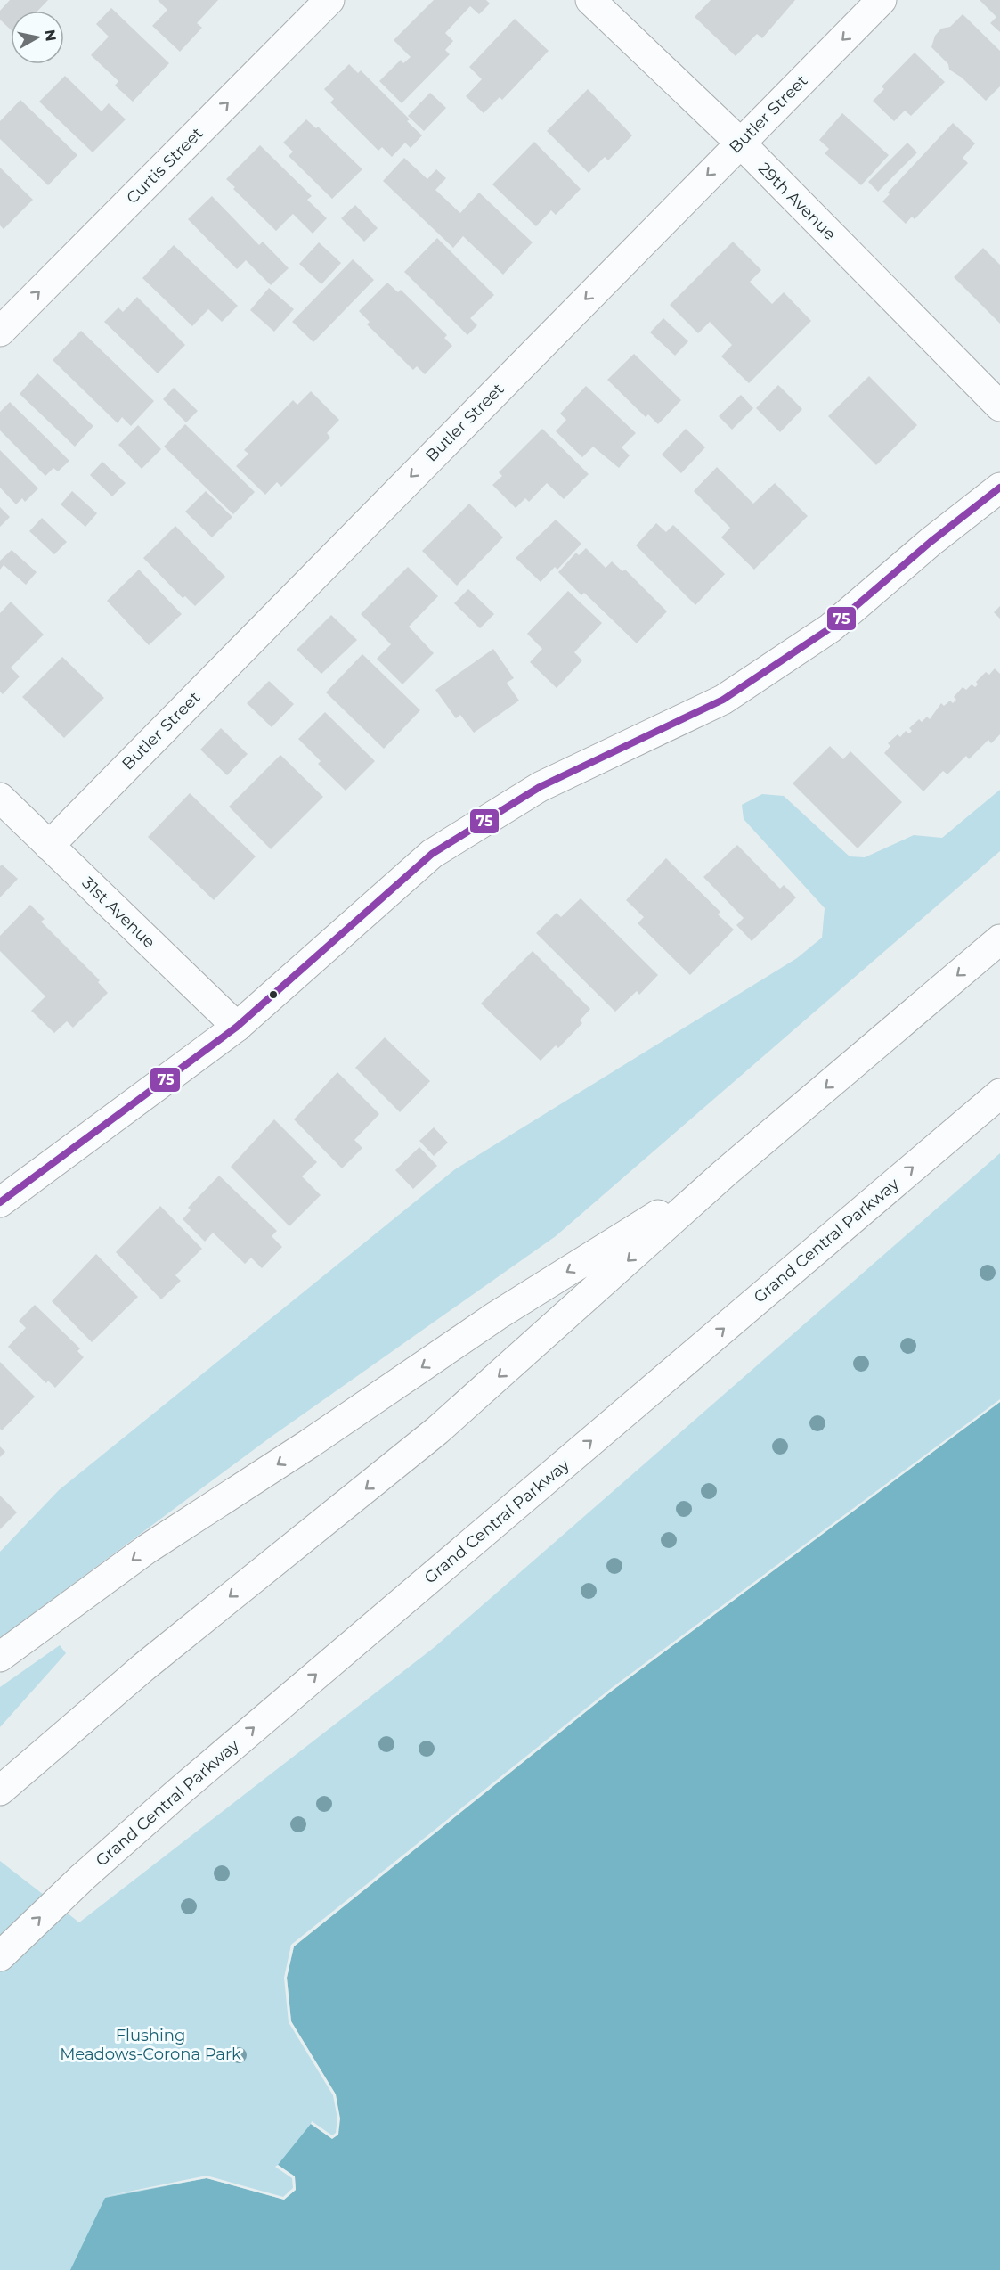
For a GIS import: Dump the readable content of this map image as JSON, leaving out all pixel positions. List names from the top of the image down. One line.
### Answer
{"streets":{"main road":["Butler Street","Curtis Street","29th Avenue","31st Avenue","Grand Central Parkway"]},"crossings":[["Butler Street","29th Avenue"],["Butler Street","31st Avenue"]],"one_way":["Butler Street","Curtis Street"],"parks":["Flushing Meadows-Corona Park"],"lines":["transit line 75"],"north":"right"}
